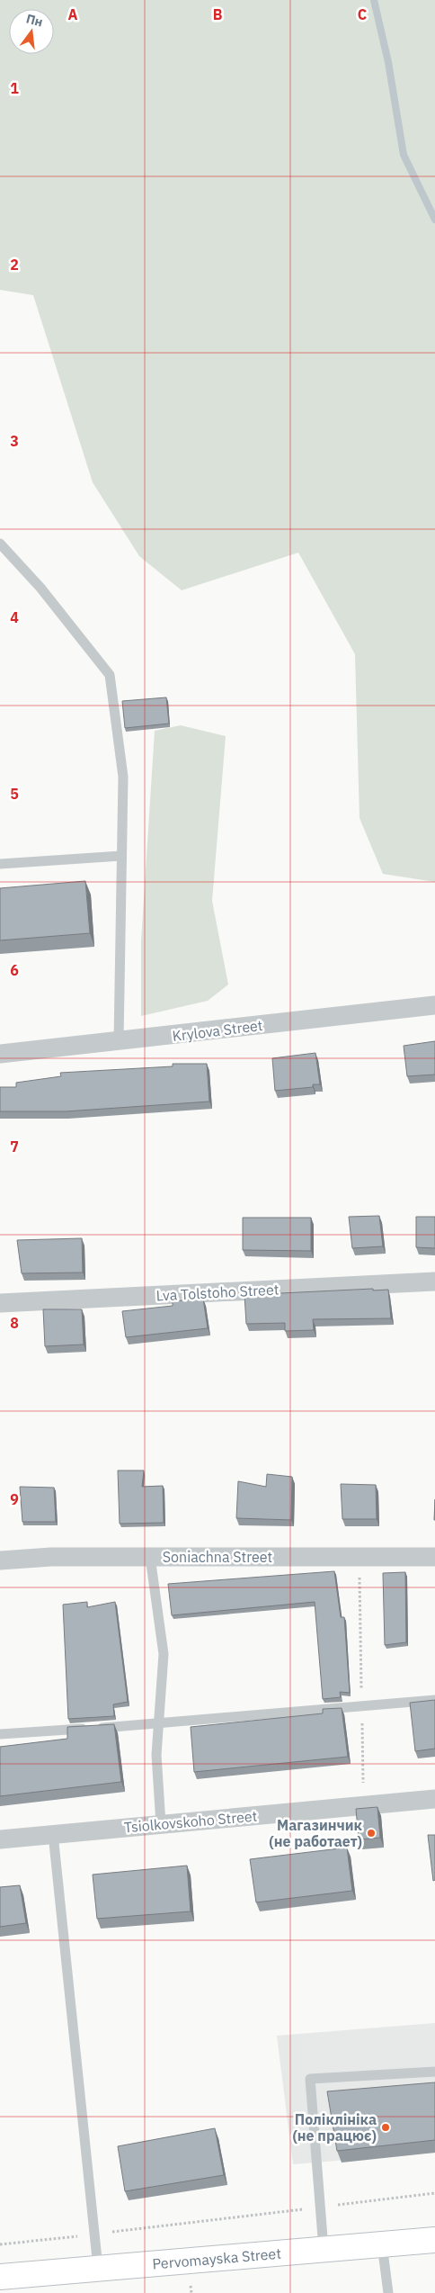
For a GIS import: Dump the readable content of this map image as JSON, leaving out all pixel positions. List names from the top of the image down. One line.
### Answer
{"streets":{"street":["Krylova Street","Lva Tolstoho Street","Soniachna Street","Tsiolkovskoho Street","Pervomayska Street"]},"places":["Магазинчик (не работает)","Поліклініка (не працює)"],"north":"top","grid":{"columns":["A","B","C"],"rows":["1","2","3","4","5","6","7","8","9"]}}
